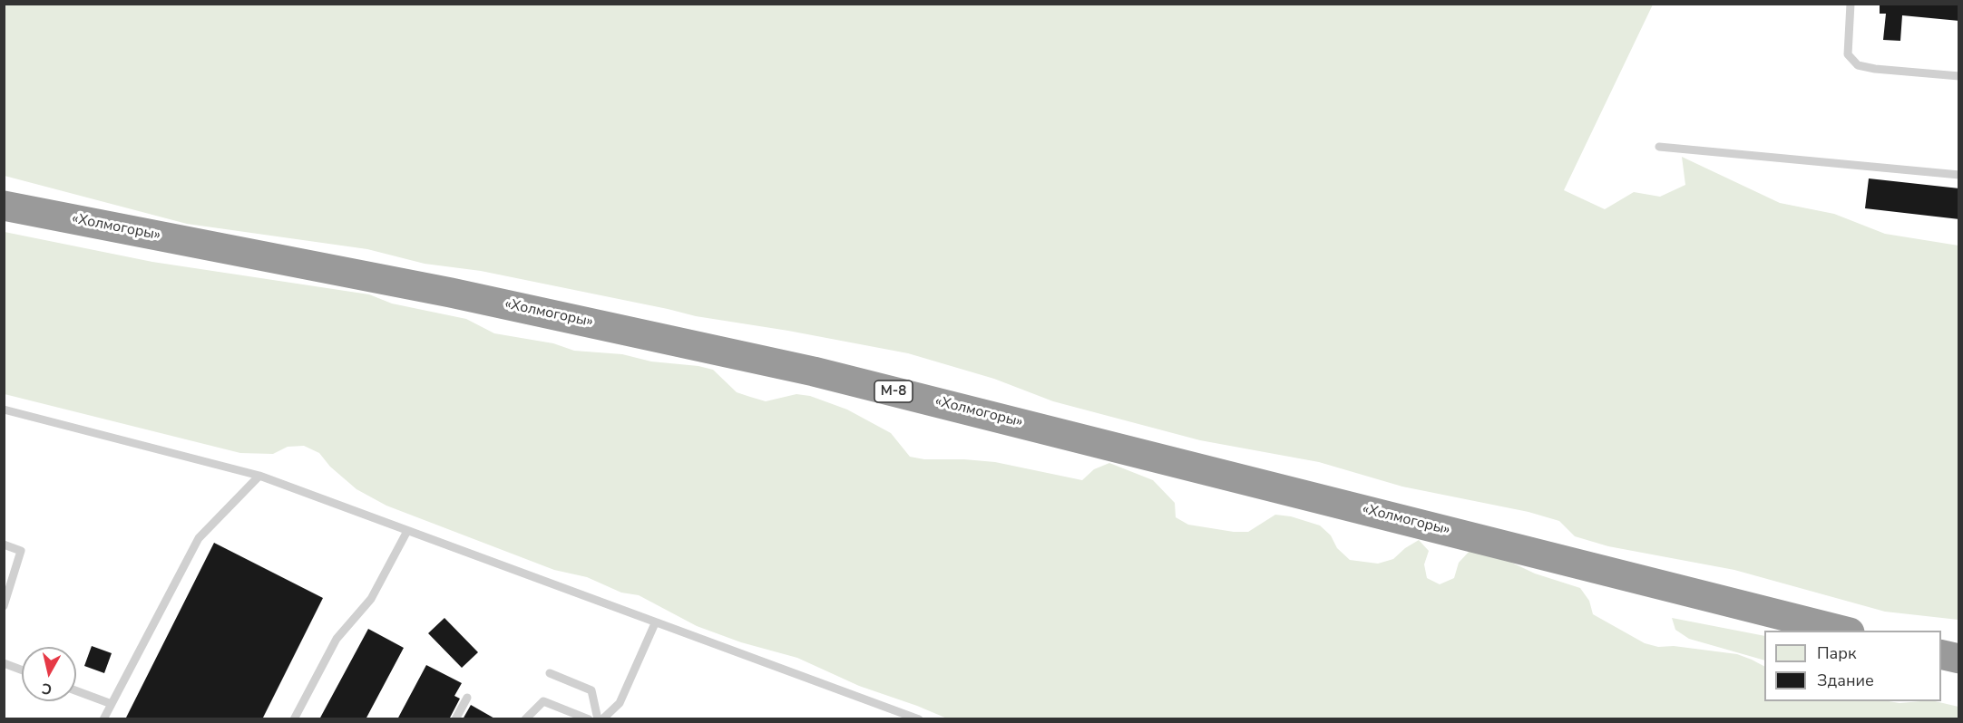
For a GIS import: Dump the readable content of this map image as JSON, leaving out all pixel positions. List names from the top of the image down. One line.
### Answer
{"streets":{"highway":["«Холмогоры»","М-8"]},"legend":["Парк","Здание"],"north":"bottom"}
